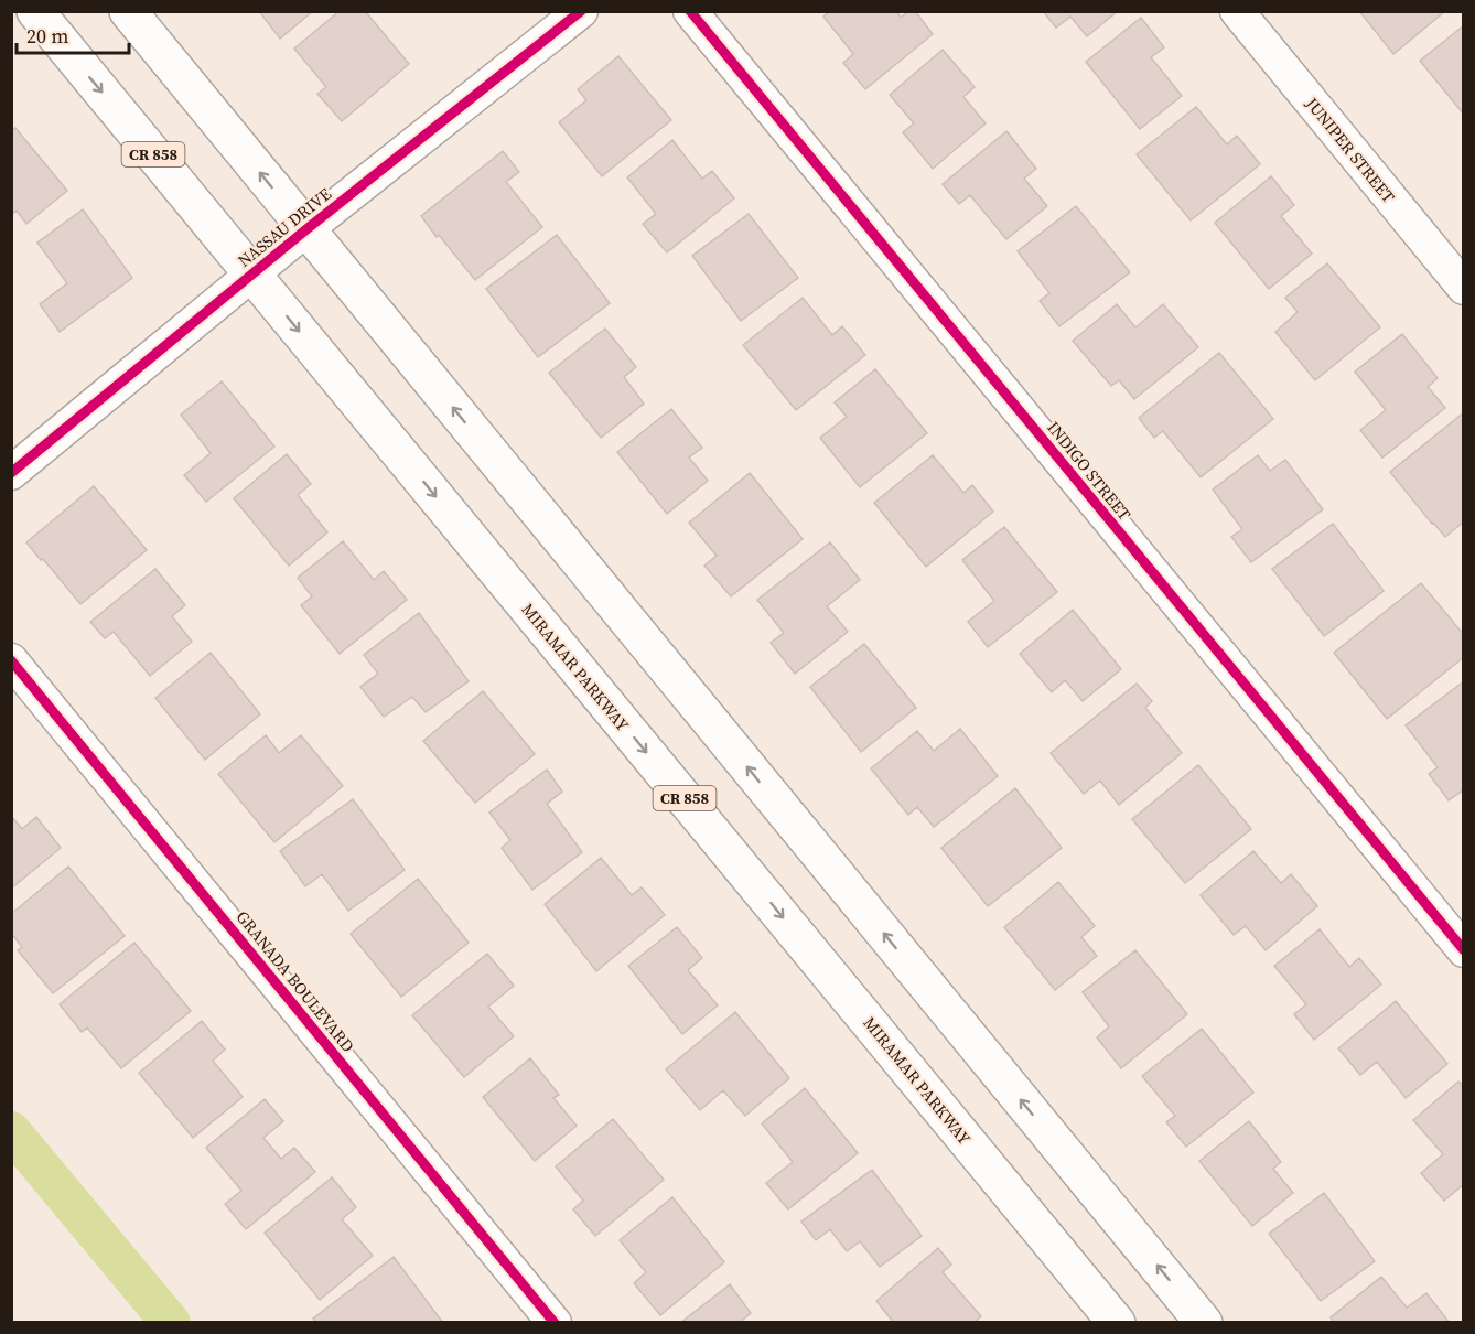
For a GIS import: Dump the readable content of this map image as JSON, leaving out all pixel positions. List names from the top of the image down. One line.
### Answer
{"streets":{"main road":["CR 858","MIRAMAR PARKWAY"],"street":["JUNIPER STREET","NASSAU DRIVE","INDIGO STREET","GRANADA BOULEVARD"]},"crossings":[["NASSAU DRIVE","MIRAMAR PARKWAY"]],"scale_bar":"20 m"}
